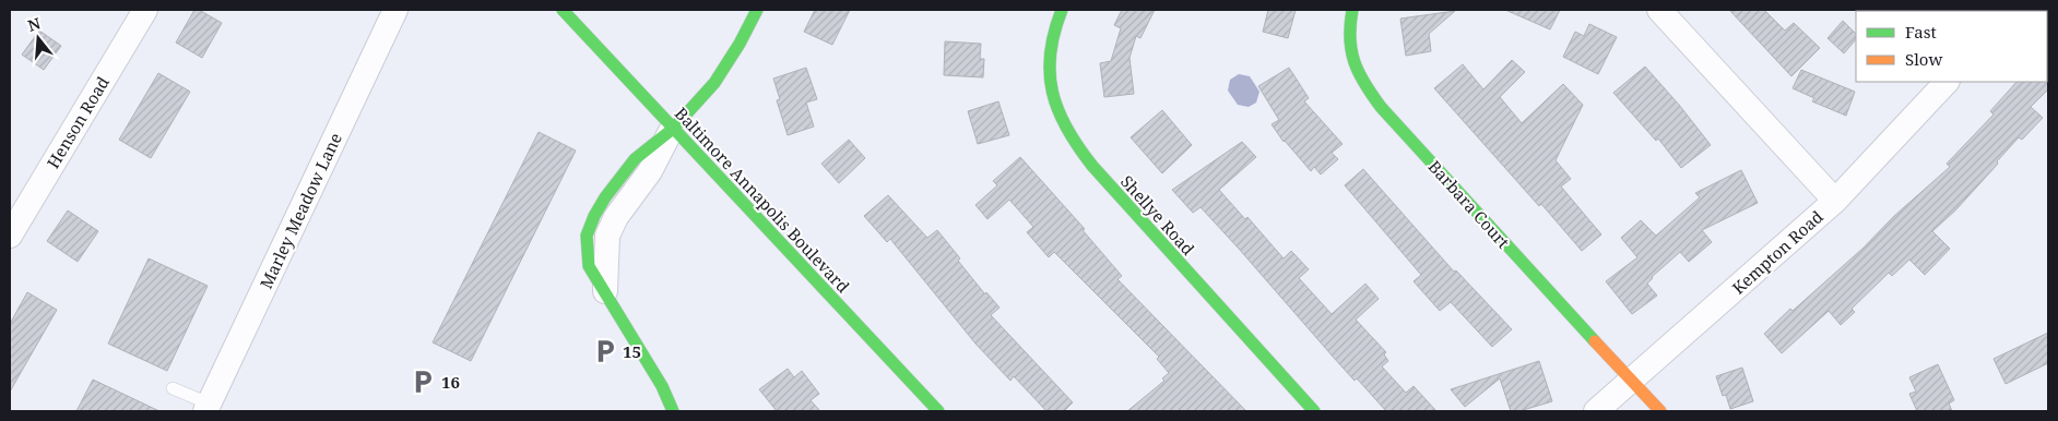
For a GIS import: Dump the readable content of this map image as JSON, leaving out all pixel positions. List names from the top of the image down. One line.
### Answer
{"streets":{"street":["Henson Road","Baltimore Annapolis Boulevard","Barbara Court","Marley Meadow Lane","Shellye Road","Kempton Road"]},"crossings":[["Barbara Court","Kempton Road"]],"places":{"parking":["15","16"]},"legend":["Fast","Slow"],"north":"top"}
